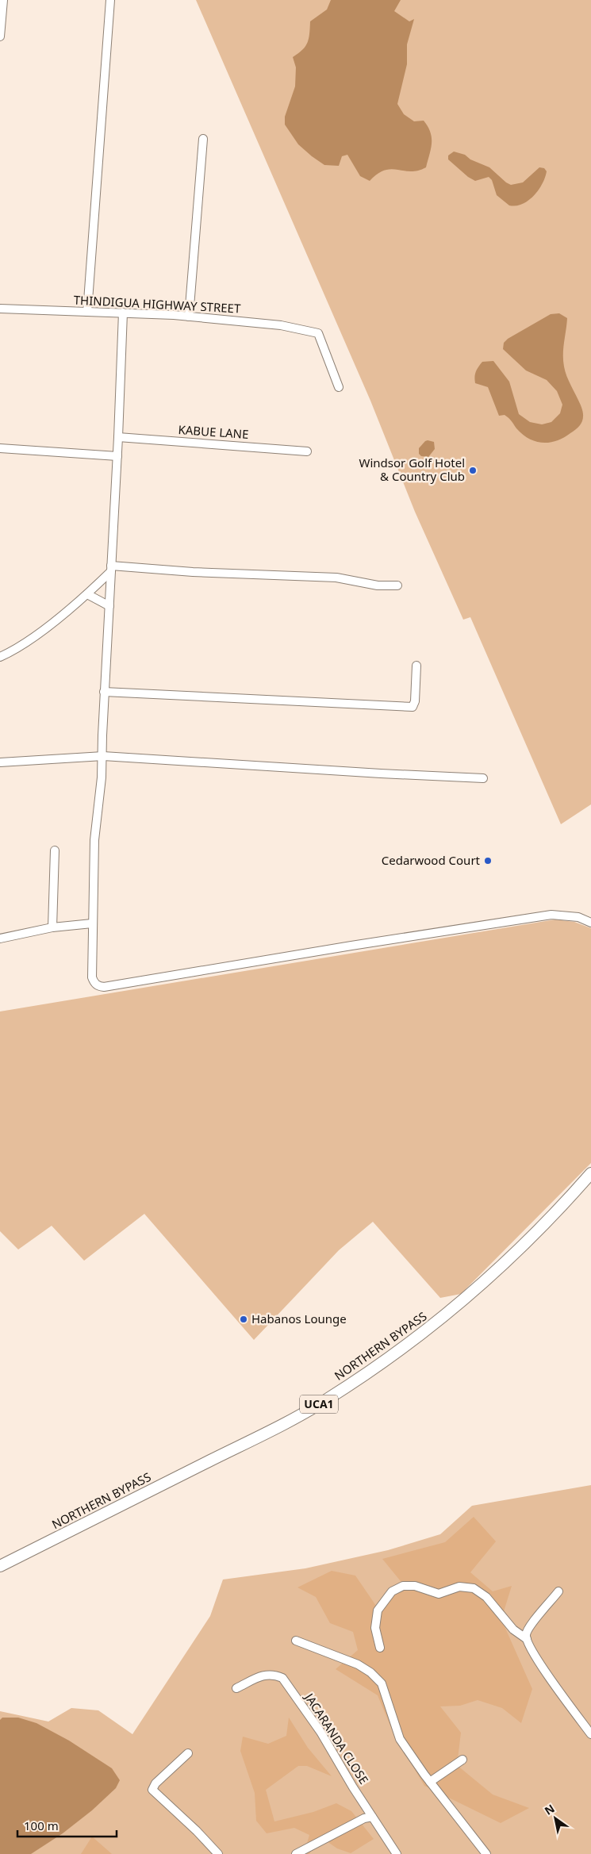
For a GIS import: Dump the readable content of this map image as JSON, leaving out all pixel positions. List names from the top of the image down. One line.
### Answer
{"streets":{"main road":["NORTHERN BYPASS","UCA1"],"street":["THINDIGUA HIGHWAY STREET","KABUE LANE","JACARANDA CLOSE"]},"places":["Windsor Golf Hotel & Country Club","Cedarwood Court","Habanos Lounge"],"scale_bar":"100 m","north":"top left"}
